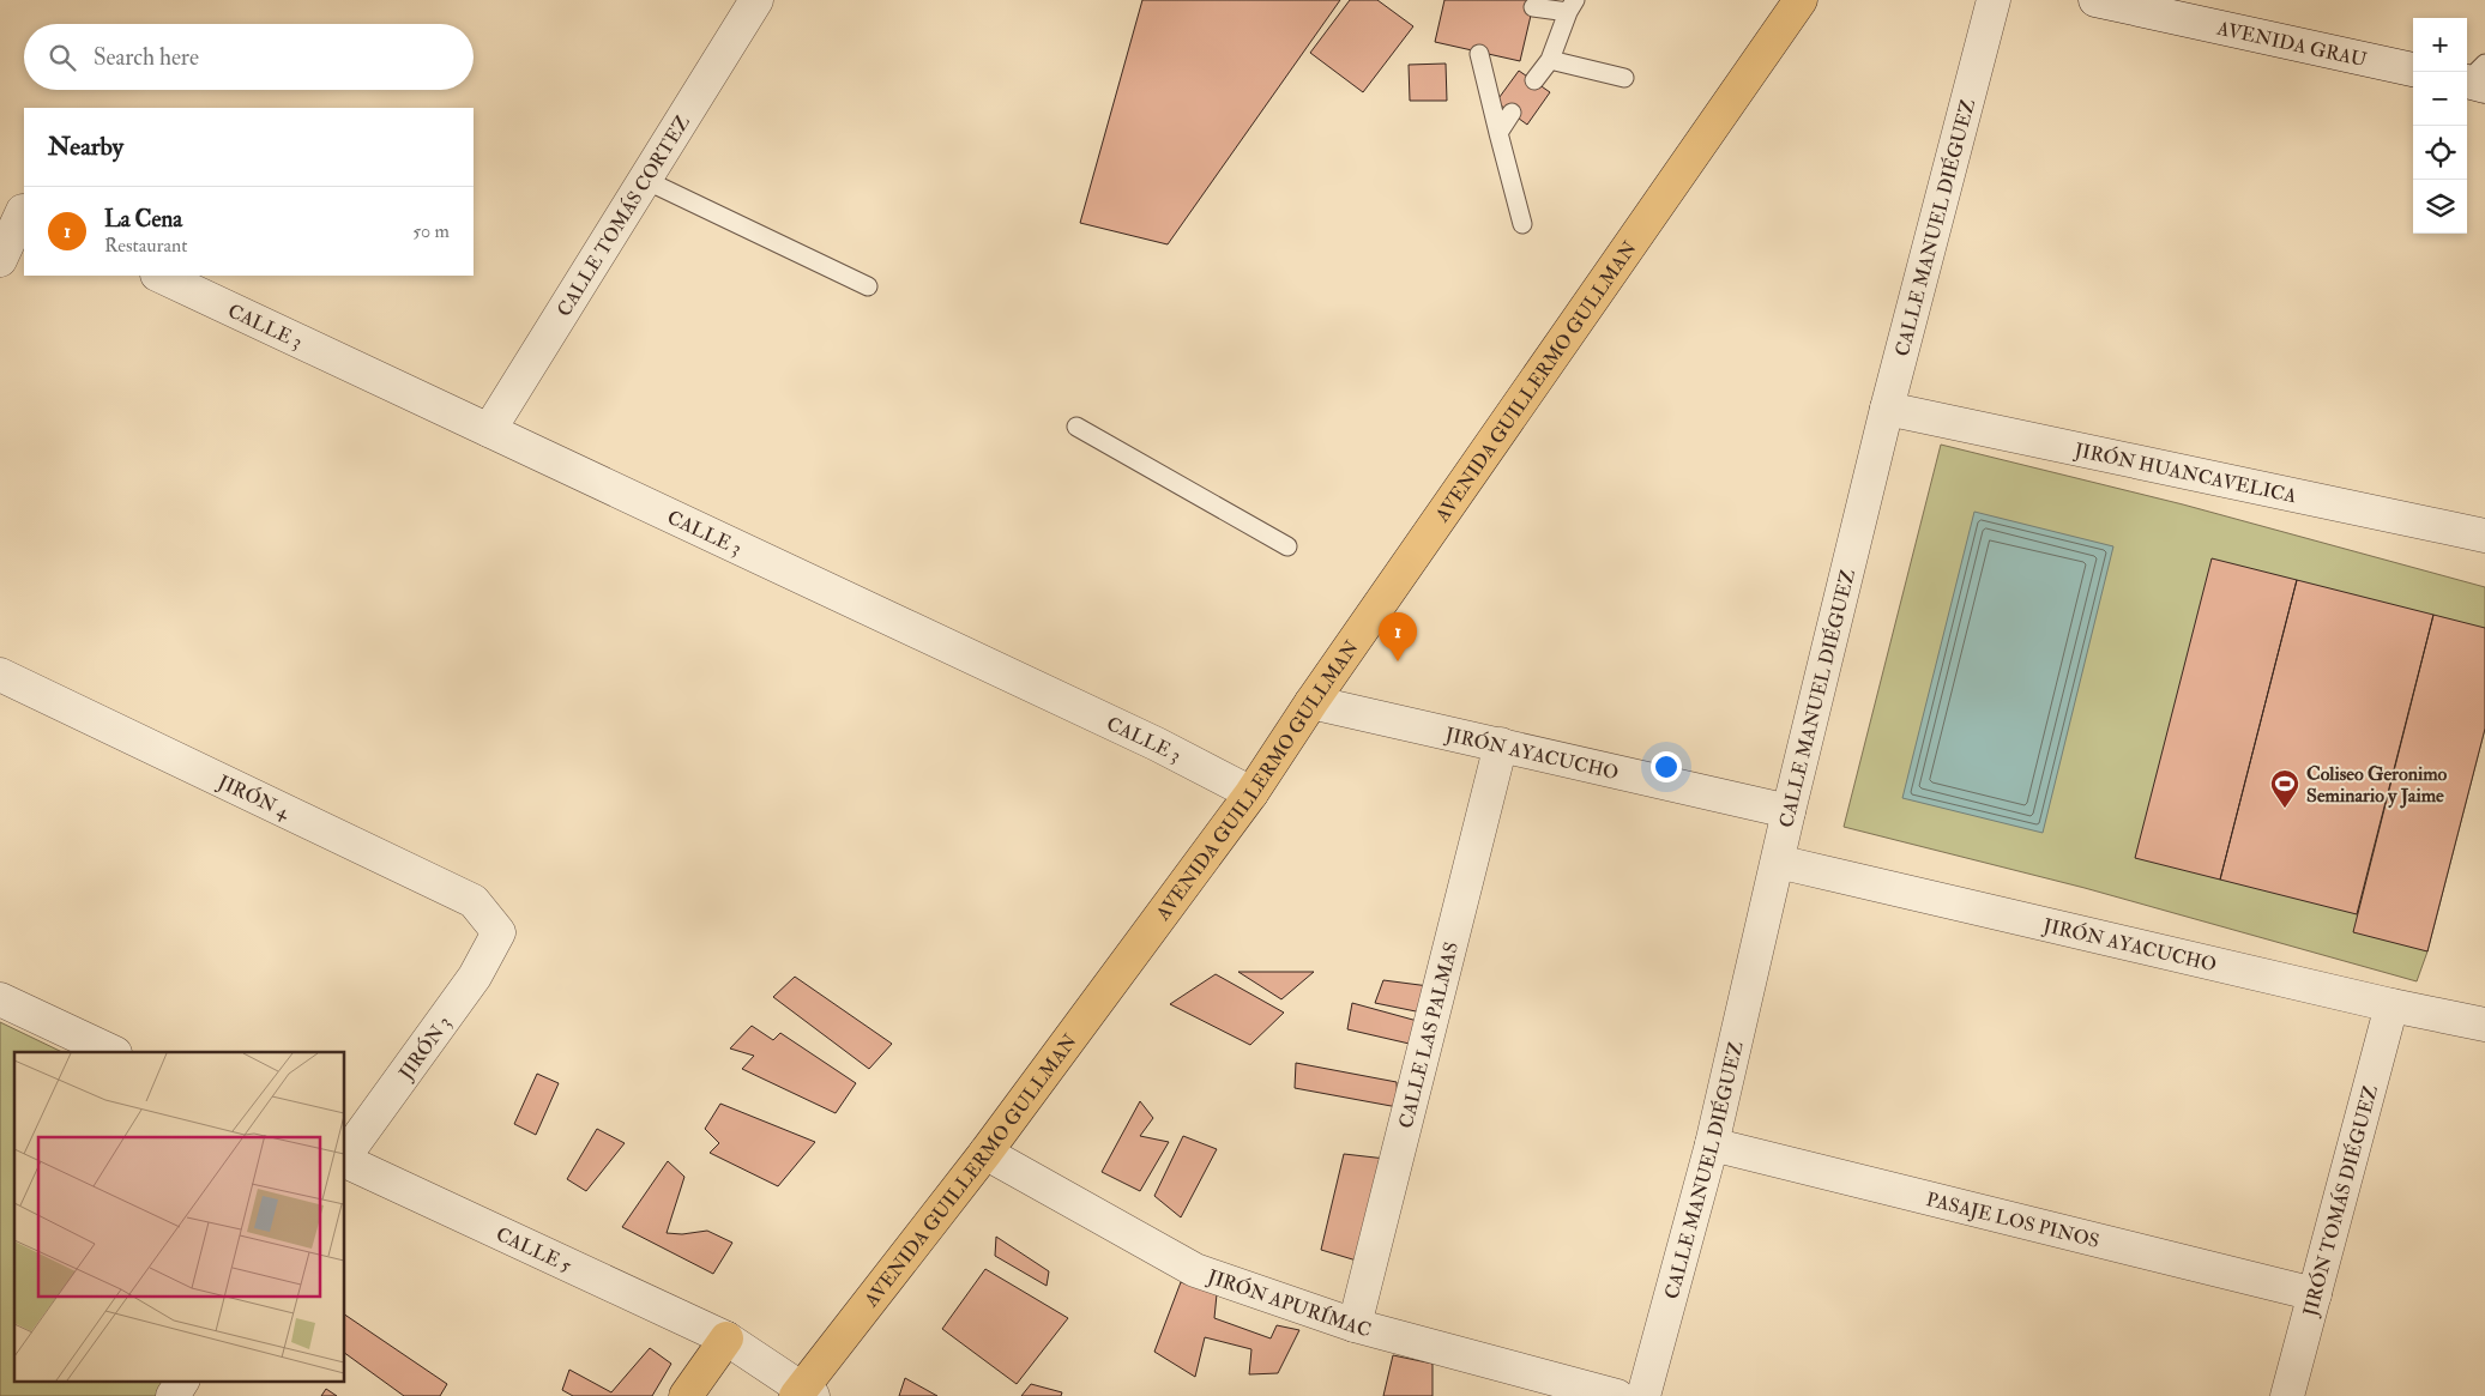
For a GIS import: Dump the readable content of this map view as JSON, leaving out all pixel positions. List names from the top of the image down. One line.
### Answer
{"streets":{"main road":["AVENIDA GUILLERMO GULLMAN"],"street":["AVENIDA GRAU","CALLE TOMÁS CORTEZ","CALLE MANUEL DIÉGUEZ","CALLE 3","JIRÓN HUANCAVELICA","JIRÓN AYACUCHO","JIRÓN 4","CALLE LAS PALMAS","JIRÓN 3","JIRÓN TOMÁS DIÉGUEZ","PASAJE LOS PINOS","CALLE 5","JIRÓN APURÍMAC"]},"crossings":[["CALLE TOMÁS CORTEZ","CALLE 3"],["CALLE MANUEL DIÉGUEZ","JIRÓN HUANCAVELICA"],["CALLE MANUEL DIÉGUEZ","JIRÓN AYACUCHO"],["CALLE MANUEL DIÉGUEZ","PASAJE LOS PINOS"],["CALLE 3","AVENIDA GUILLERMO GULLMAN"],["AVENIDA GUILLERMO GULLMAN","JIRÓN AYACUCHO"],["AVENIDA GUILLERMO GULLMAN","CALLE 5"],["AVENIDA GUILLERMO GULLMAN","JIRÓN APURÍMAC"],["JIRÓN AYACUCHO","CALLE LAS PALMAS"],["JIRÓN AYACUCHO","JIRÓN TOMÁS DIÉGUEZ"],["JIRÓN 4","JIRÓN 3"],["CALLE LAS PALMAS","JIRÓN APURÍMAC"],["JIRÓN TOMÁS DIÉGUEZ","PASAJE LOS PINOS"]],"places":{"sports":["Coliseo Geronimo Seminario y Jaime"]},"page":{"map_buttons":["+","−"],"search":"Search here","heading":"Nearby","list":[{"mark":"1","name":"La Cena","note":"Restaurant","value":"50 m"}],"pins":"1"}}
